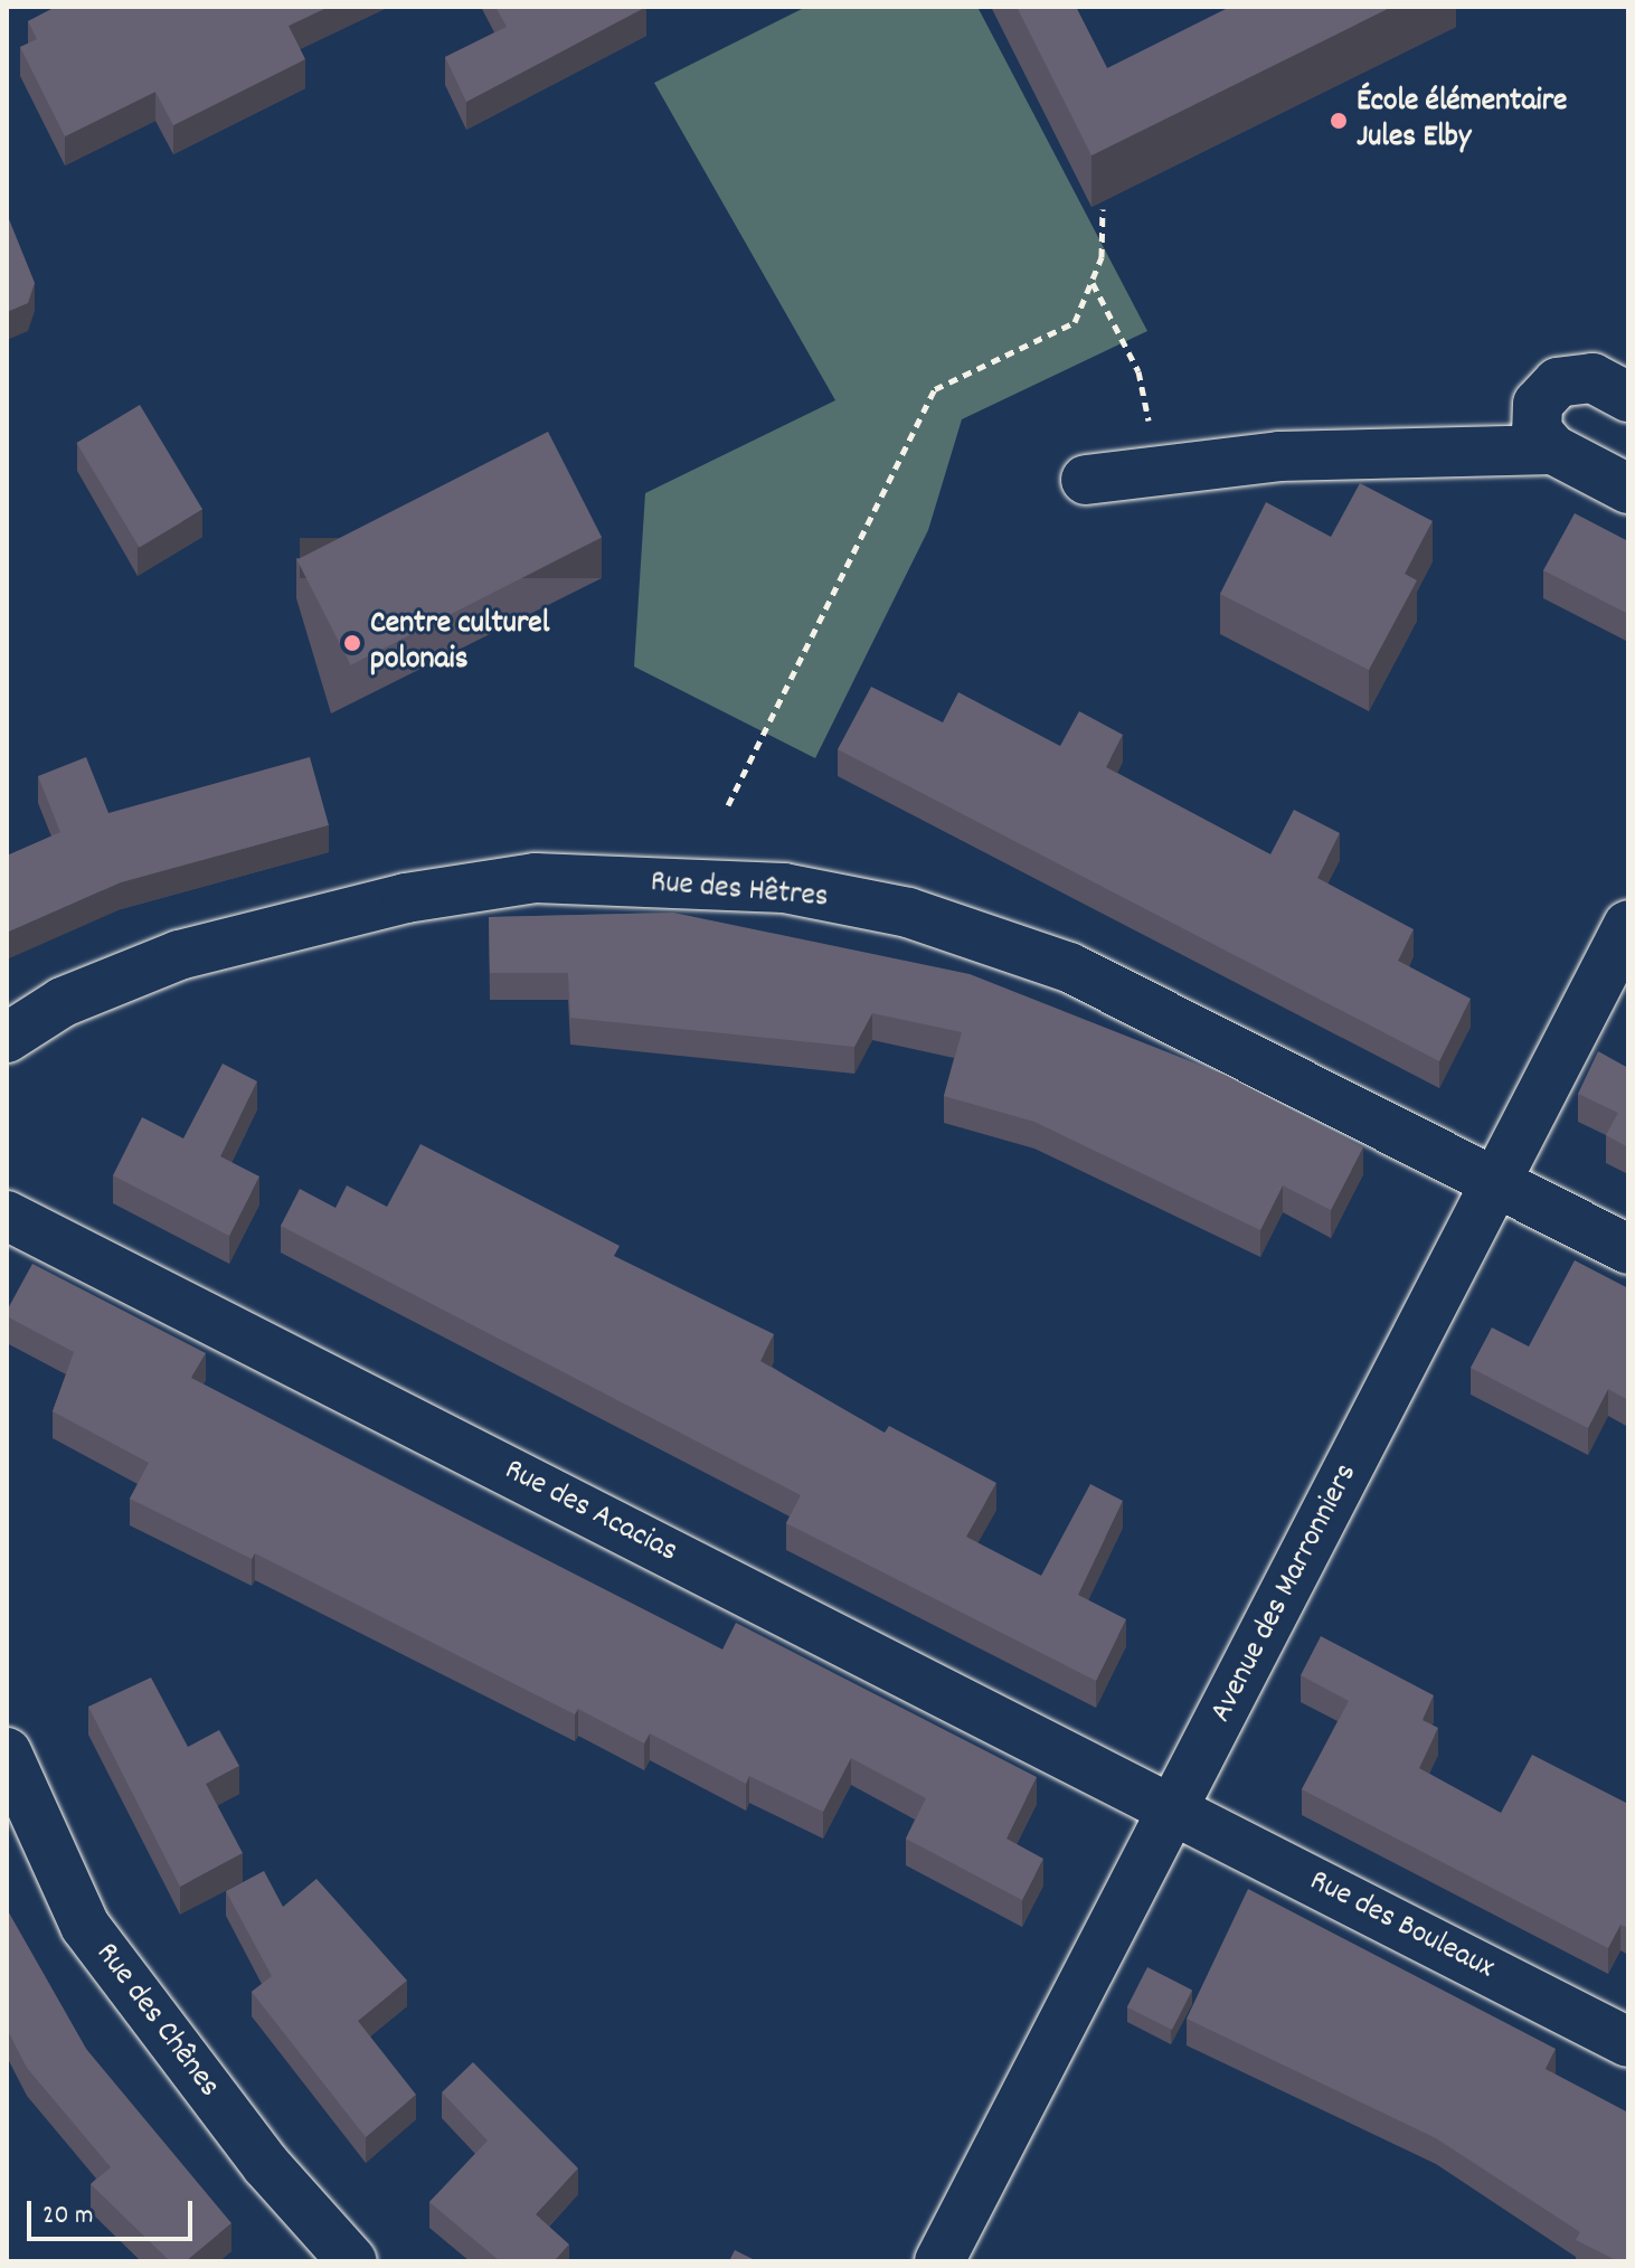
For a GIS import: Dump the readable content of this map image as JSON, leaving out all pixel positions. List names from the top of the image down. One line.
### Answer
{"streets":{"street":["Rue des Hêtres","Rue des Acacias","Avenue des Marronniers","Rue des Bouleaux","Rue des Chênes"]},"crossings":[["Rue des Hêtres","Avenue des Marronniers"],["Rue des Acacias","Avenue des Marronniers"],["Rue des Acacias","Rue des Bouleaux"],["Avenue des Marronniers","Rue des Bouleaux"]],"places":["École élémentaire Jules Elby","Centre culturel polonais"],"scale_bar":"20 m"}
